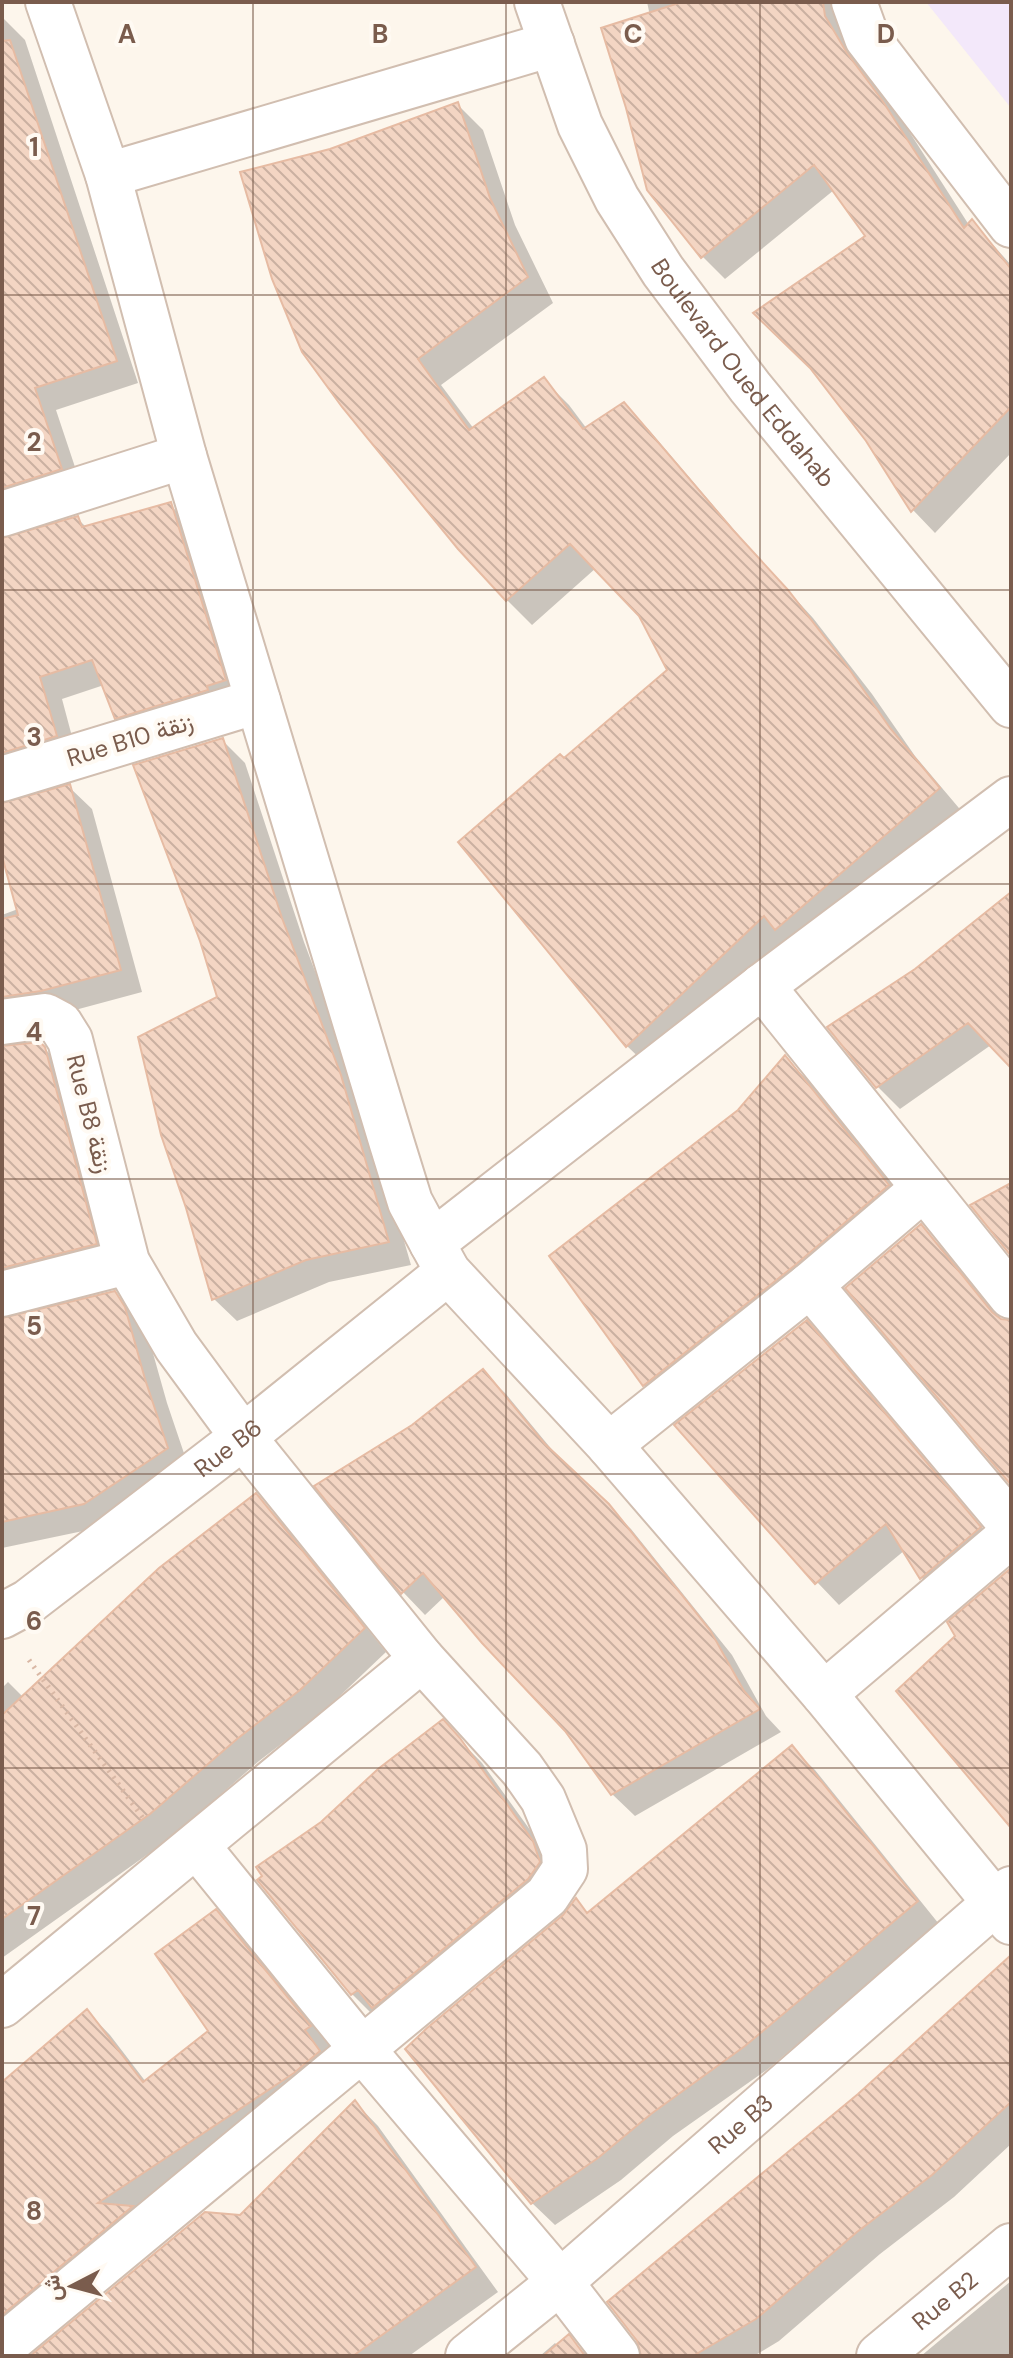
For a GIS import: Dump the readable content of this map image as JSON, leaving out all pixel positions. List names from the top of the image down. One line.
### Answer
{"streets":{"street":["Boulevard Oued Eddahab","Rue B10 زنقة","Rue B8 زنقة","Rue B6","Rue B3","Rue B2"]},"crossings":[["Rue B8 زنقة","Rue B6"]],"north":"left","grid":{"columns":["A","B","C","D"],"rows":["1","2","3","4","5","6","7","8"]}}
